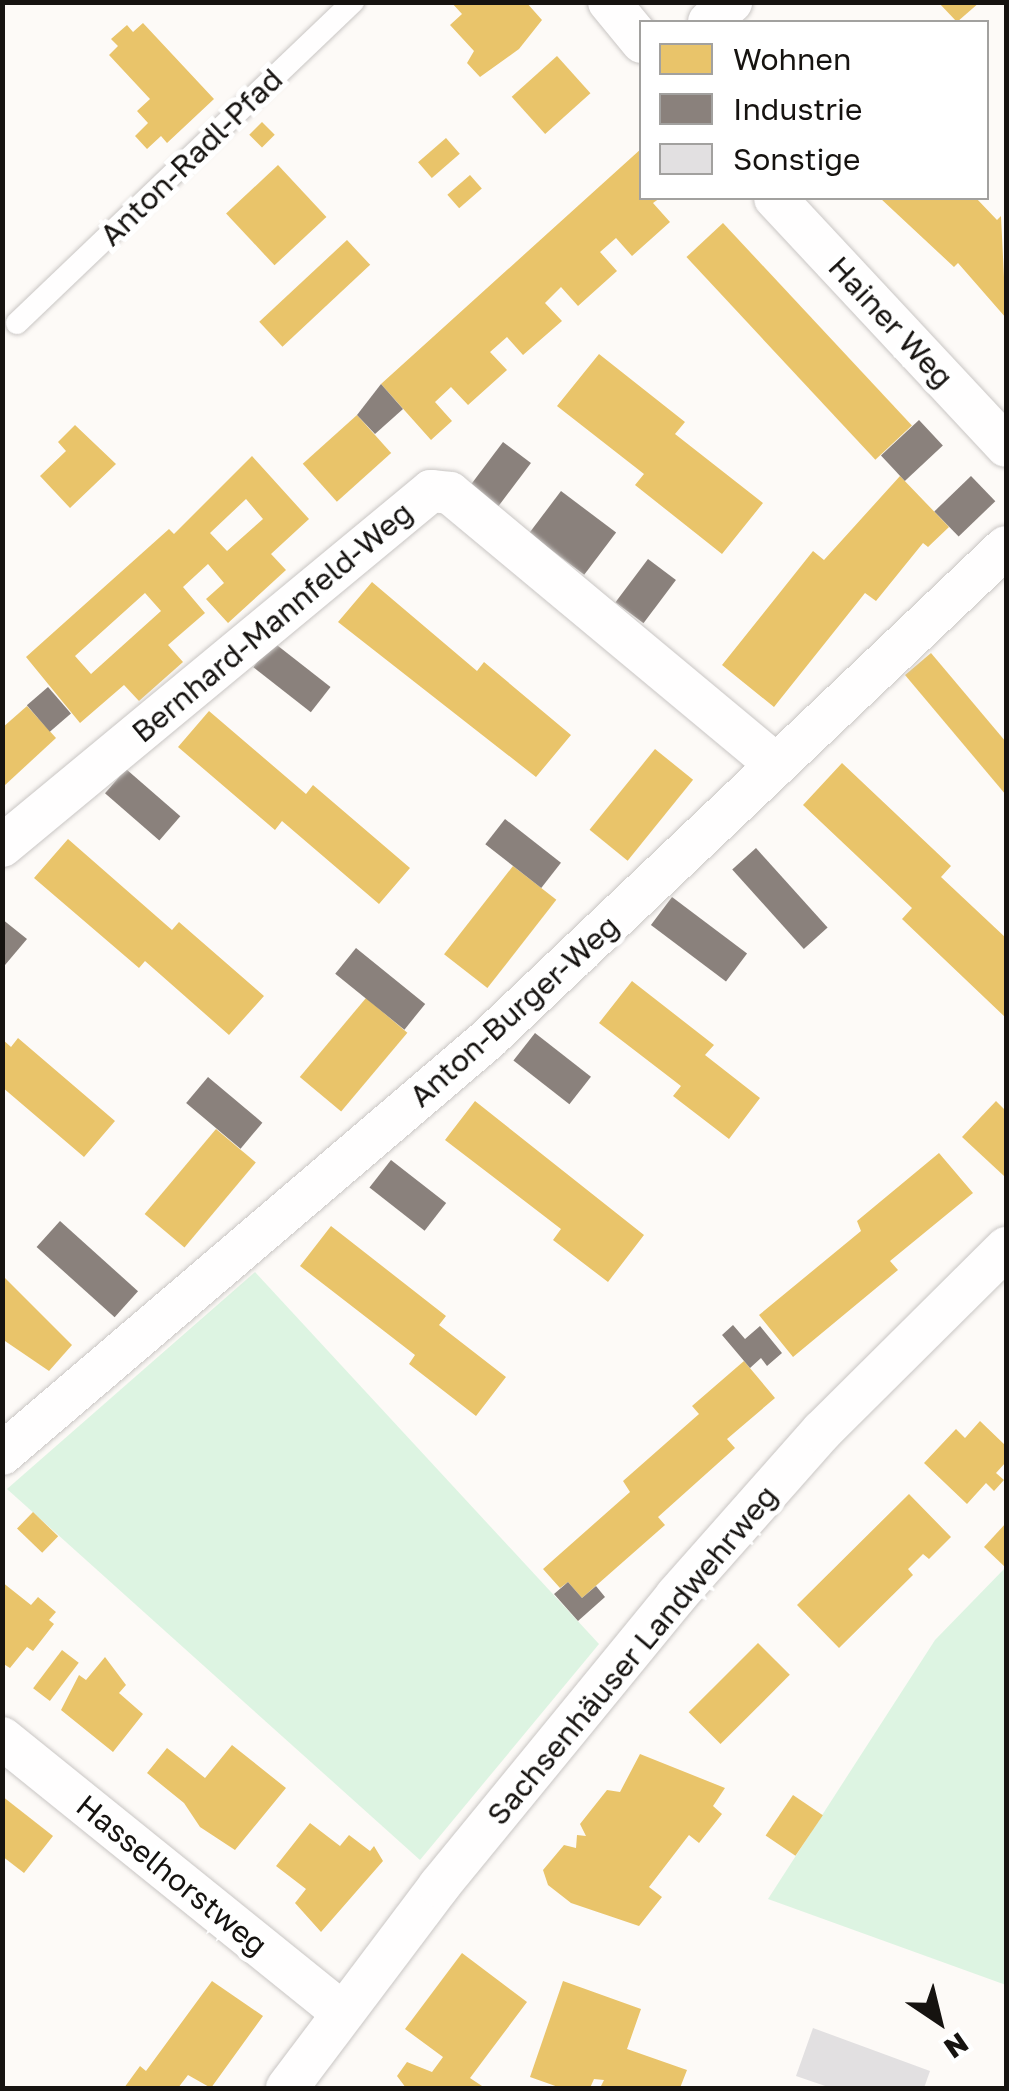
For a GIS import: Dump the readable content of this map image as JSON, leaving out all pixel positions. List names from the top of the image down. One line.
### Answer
{"streets":{"street":["Hainer Weg","Bernhard-Mannfeld-Weg","Anton-Burger-Weg","Sachsenhäuser Landwehrweg","Hasselhorstweg"],"lane":["Anton-Radl-Pfad"]},"crossings":[["Bernhard-Mannfeld-Weg","Anton-Burger-Weg"],["Sachsenhäuser Landwehrweg","Hasselhorstweg"]],"legend":["Wohnen","Industrie","Sonstige"],"north":"bottom right"}
